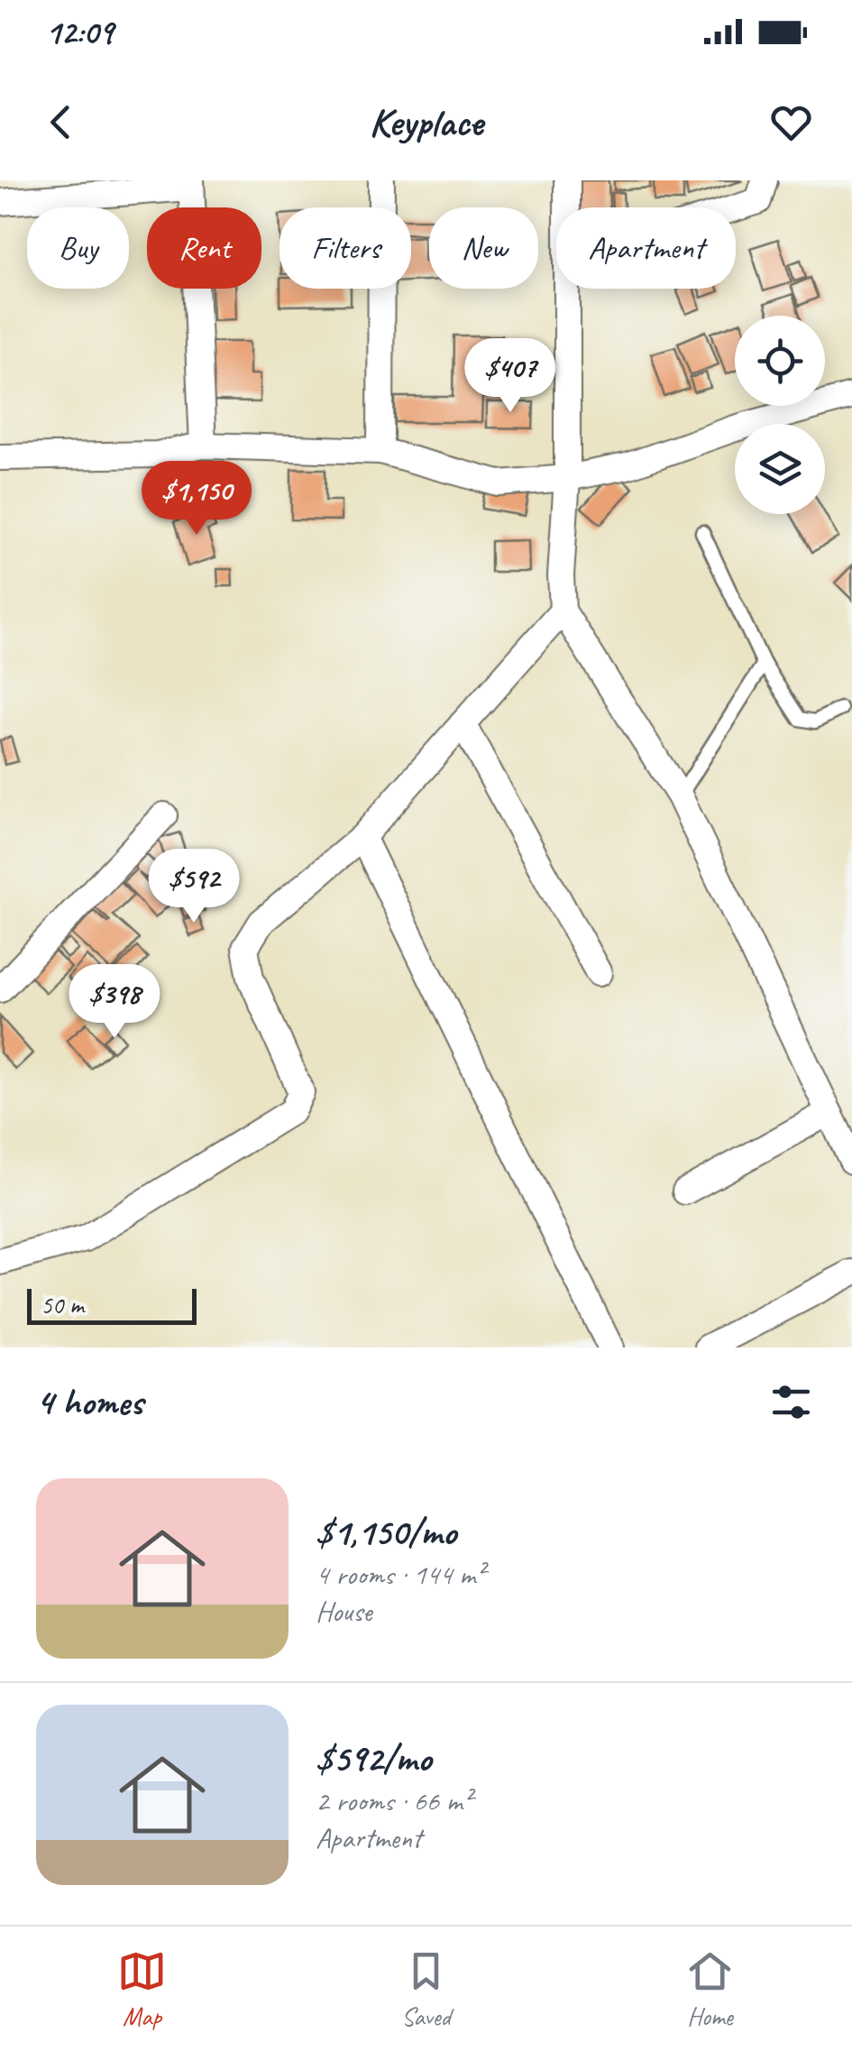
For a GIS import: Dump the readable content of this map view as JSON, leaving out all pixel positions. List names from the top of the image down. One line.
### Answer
{"scale_bar":"50 m","page":{"status":"12:09","header":"Keyplace","chip":["Buy","Rent","Filters","New","Apartment"],"price":["$407","$1,150","$592","$398"],"scale":"50 m","heading":"4 homes","list":[{"name":"$1,150/mo","note":"4 rooms · 144 m² · House"},{"name":"$592/mo","note":"2 rooms · 66 m² · Apartment"}],"tabs":["Map","Saved","Home"]}}
